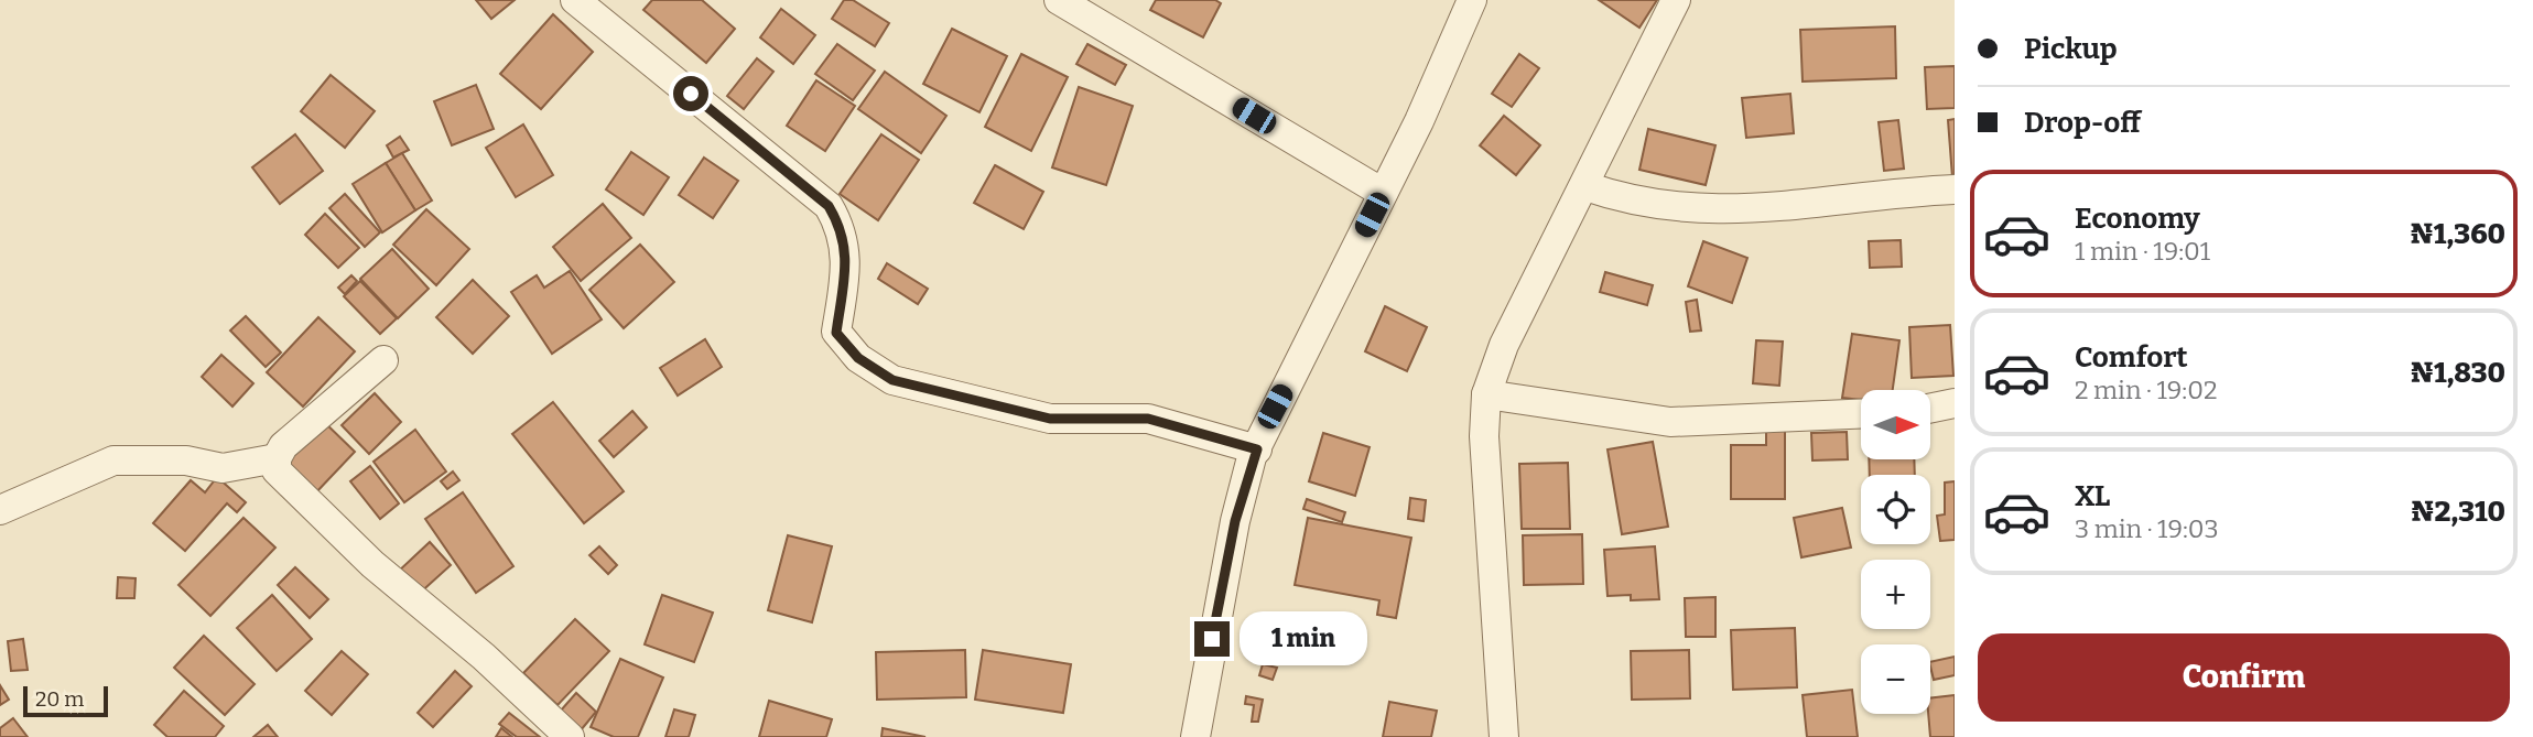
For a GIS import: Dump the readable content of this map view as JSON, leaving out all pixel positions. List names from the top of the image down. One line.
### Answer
{"scale_bar":"20 m","north":"right","page":{"banner":["Pickup","Drop-off"],"list":[{"name":"Economy","note":"1 min · 19:01","value":"₦1,360"},{"name":"Comfort","note":"2 min · 19:02","value":"₦1,830"},{"name":"XL","note":"3 min · 19:03","value":"₦2,310"}],"map_buttons":["+","−"],"bubble":"1 min","buttons":"Confirm","scale":"20 m"}}
